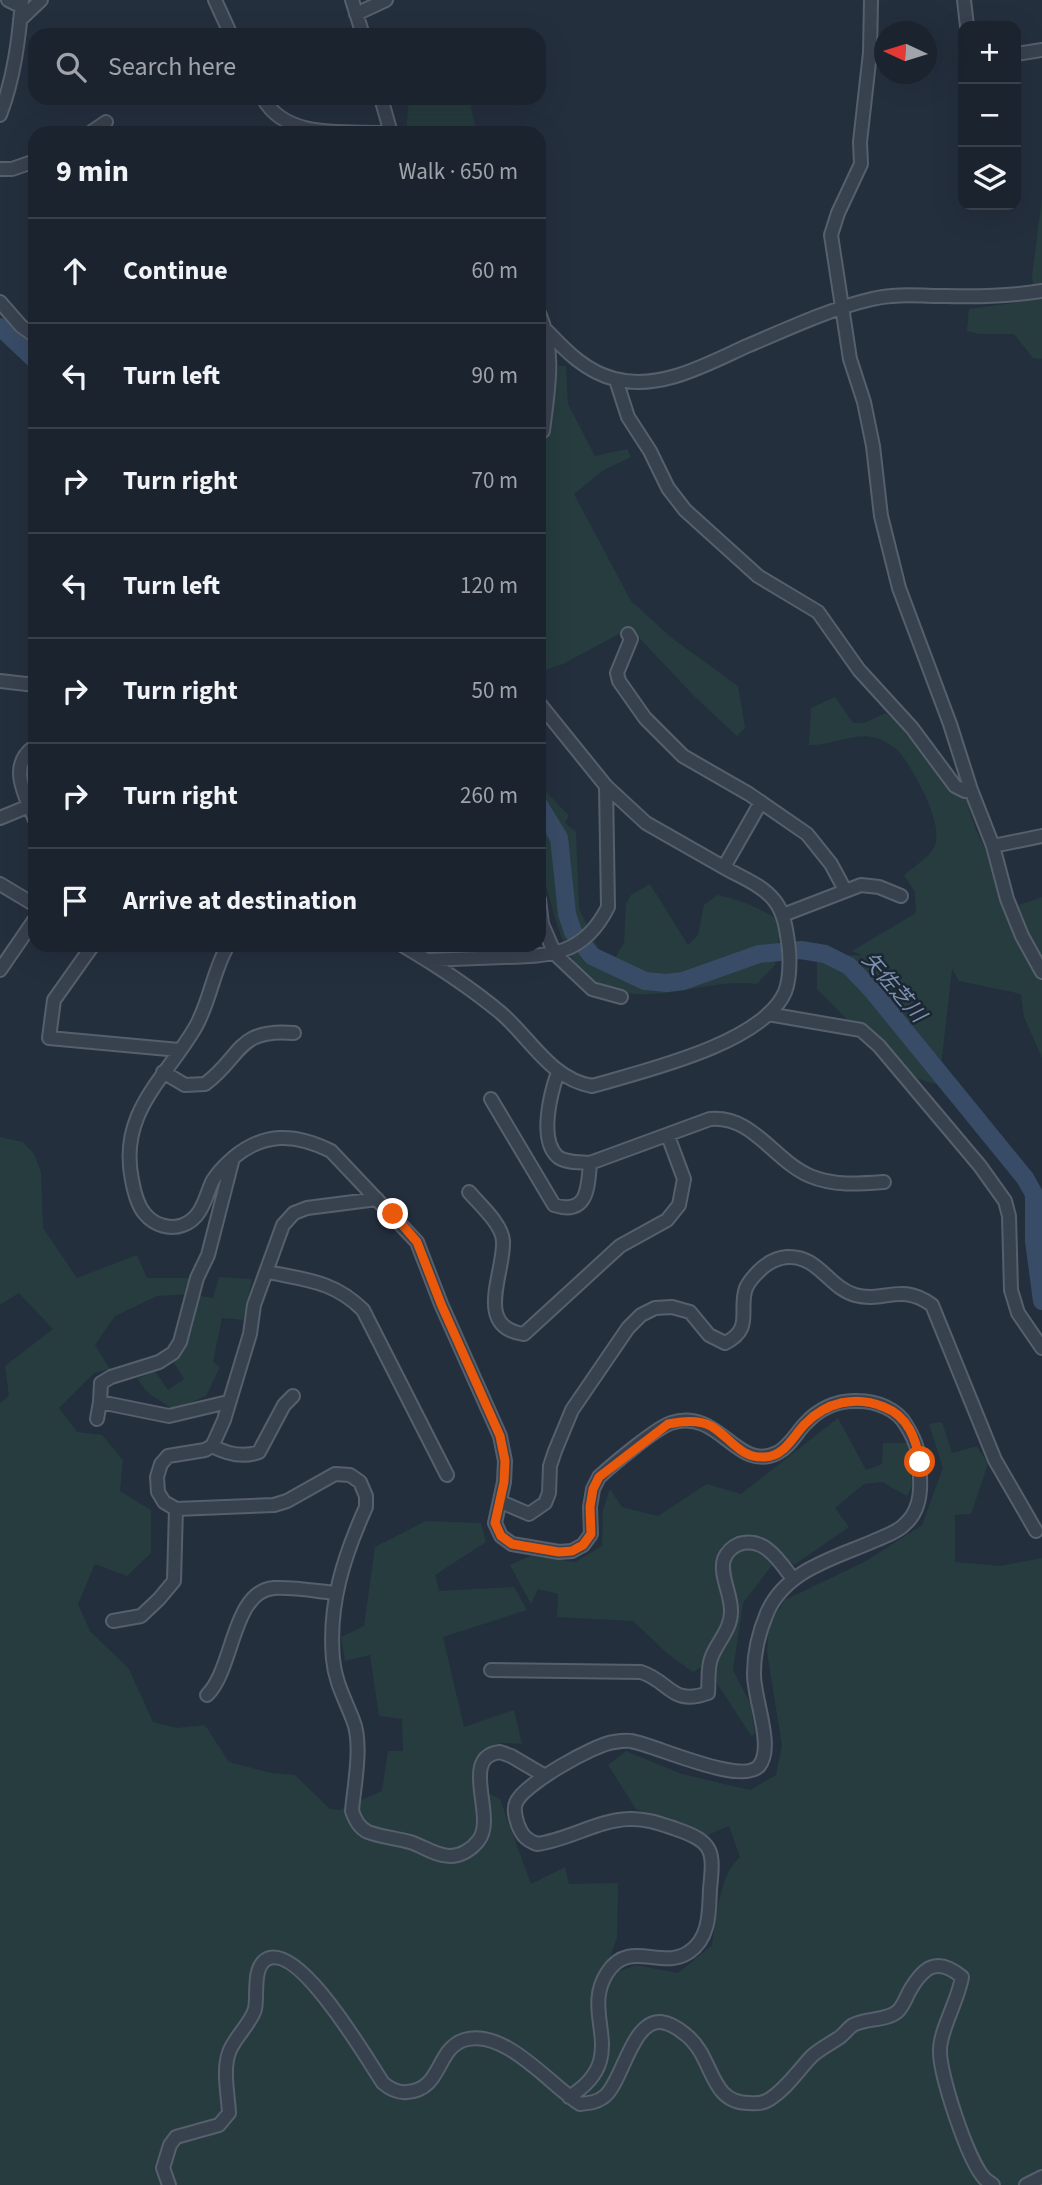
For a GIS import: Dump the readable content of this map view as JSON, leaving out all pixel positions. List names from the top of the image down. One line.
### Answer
{"water":["矢佐芝川"],"north":"left","page":{"map_buttons":["+","−"],"search":"Search here","heading":["9 min","Walk · 650 m"],"list":[["Continue","60 m"],["Turn left","90 m"],["Turn right","70 m"],["Turn left","120 m"],["Turn right","50 m"],["Turn right","260 m"],"Arrive at destination"]}}
